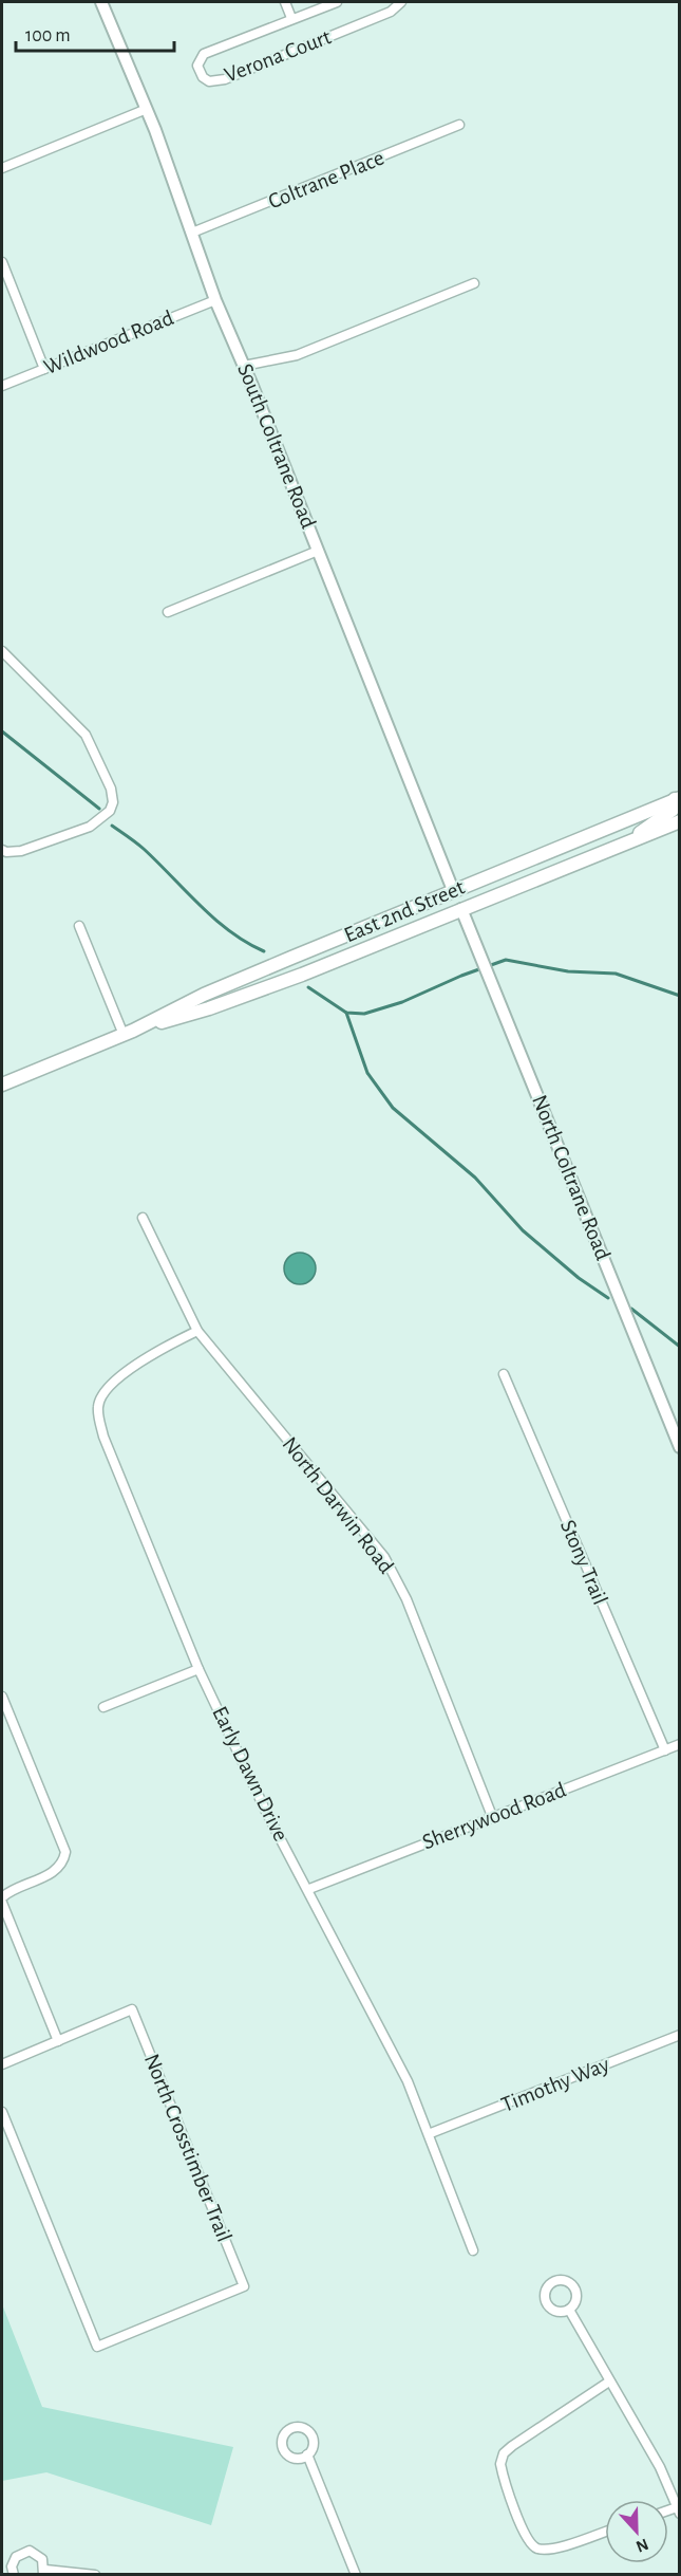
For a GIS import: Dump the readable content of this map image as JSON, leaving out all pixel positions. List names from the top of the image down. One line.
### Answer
{"streets":{"main road":["South Coltrane Road","East 2nd Street","North Coltrane Road"],"street":["Verona Court","Coltrane Place","Wildwood Road","North Darwin Road","Stony Trail","Early Dawn Drive","Sherrywood Road","Timothy Way","North Crosstimber Trail"]},"crossings":[["Coltrane Place","South Coltrane Road"],["Wildwood Road","South Coltrane Road"],["South Coltrane Road","East 2nd Street"],["East 2nd Street","North Coltrane Road"],["North Darwin Road","Early Dawn Drive"],["North Darwin Road","Sherrywood Road"],["Stony Trail","Sherrywood Road"],["Early Dawn Drive","Sherrywood Road"],["Early Dawn Drive","Timothy Way"]],"scale_bar":"100 m","north":"bottom"}
